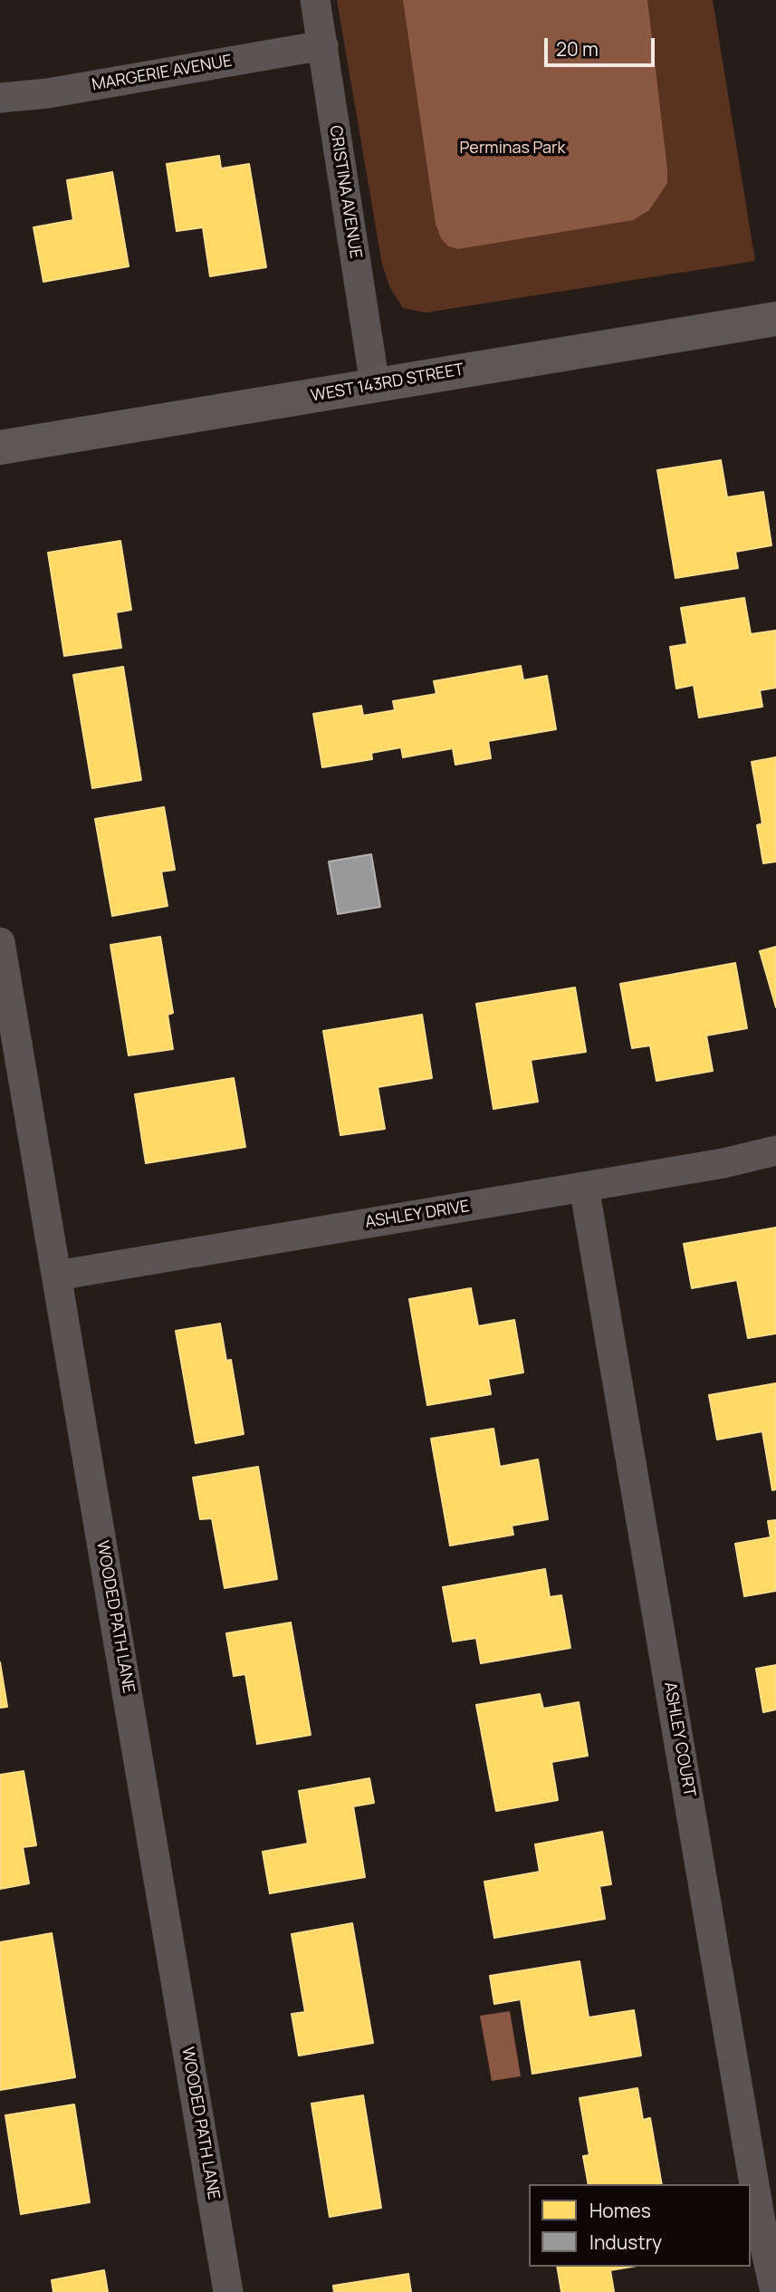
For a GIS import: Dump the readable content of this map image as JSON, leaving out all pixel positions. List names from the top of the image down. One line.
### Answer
{"streets":{"main road":["WEST 143RD STREET"],"street":["MARGERIE AVENUE","CRISTINA AVENUE","ASHLEY DRIVE","WOODED PATH LANE","ASHLEY COURT"]},"crossings":[["MARGERIE AVENUE","CRISTINA AVENUE"],["CRISTINA AVENUE","WEST 143RD STREET"],["ASHLEY DRIVE","WOODED PATH LANE"],["ASHLEY DRIVE","ASHLEY COURT"]],"parks":["Perminas Park"],"legend":["Homes","Industry"],"scale_bar":"20 m"}
